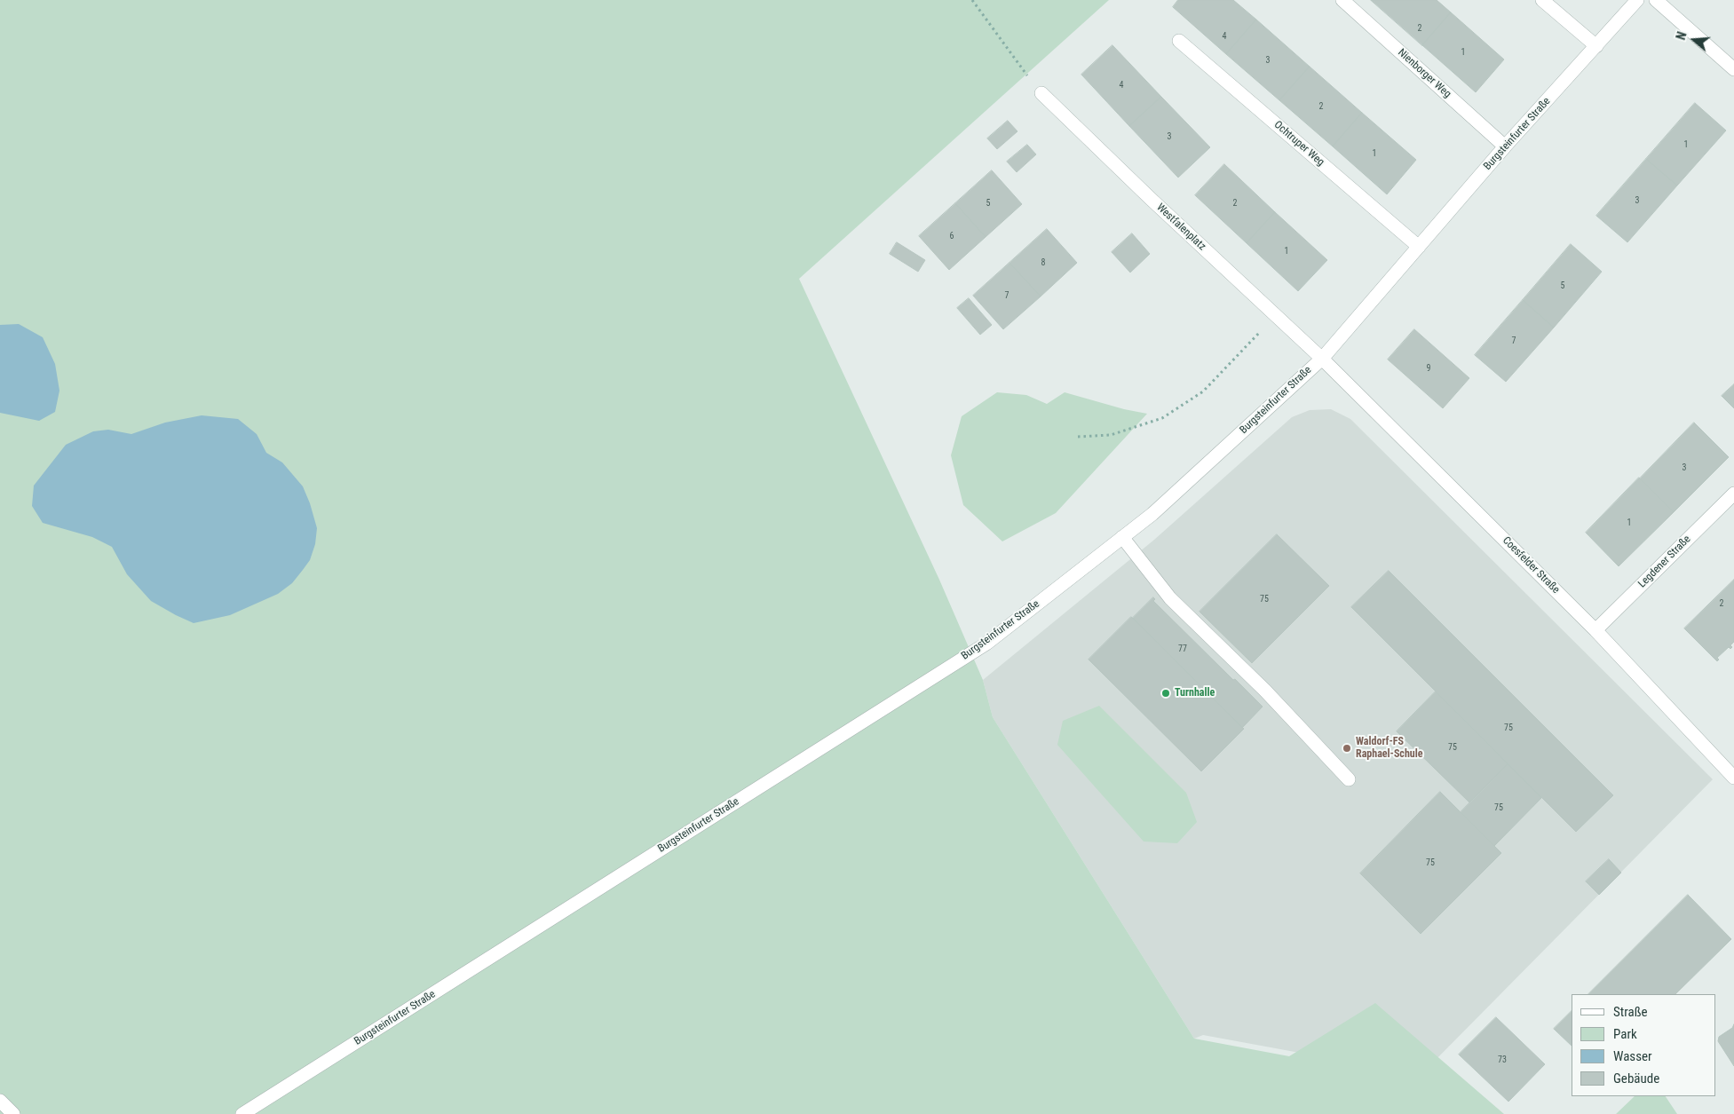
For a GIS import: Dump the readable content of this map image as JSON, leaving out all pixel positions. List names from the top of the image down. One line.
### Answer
{"streets":{"street":["Nienborger Weg","Burgsteinfurter Straße","Ochtruper Weg","Westfalenplatz","Legdener Straße","Coesfelder Straße"]},"crossings":[["Nienborger Weg","Burgsteinfurter Straße"],["Burgsteinfurter Straße","Ochtruper Weg"],["Burgsteinfurter Straße","Westfalenplatz"],["Burgsteinfurter Straße","Coesfelder Straße"],["Westfalenplatz","Coesfelder Straße"],["Legdener Straße","Coesfelder Straße"]],"places":["Turnhalle","Waldorf-FS Raphael-Schule"],"house_numbers":["2","4","1","3","4","2","3","1","1","3","5","2","6","1","8","5","7","7","9","3","1","75","2","77","75","75","75","75","73"],"legend":["Straße","Park","Wasser","Gebäude"],"north":"left"}
